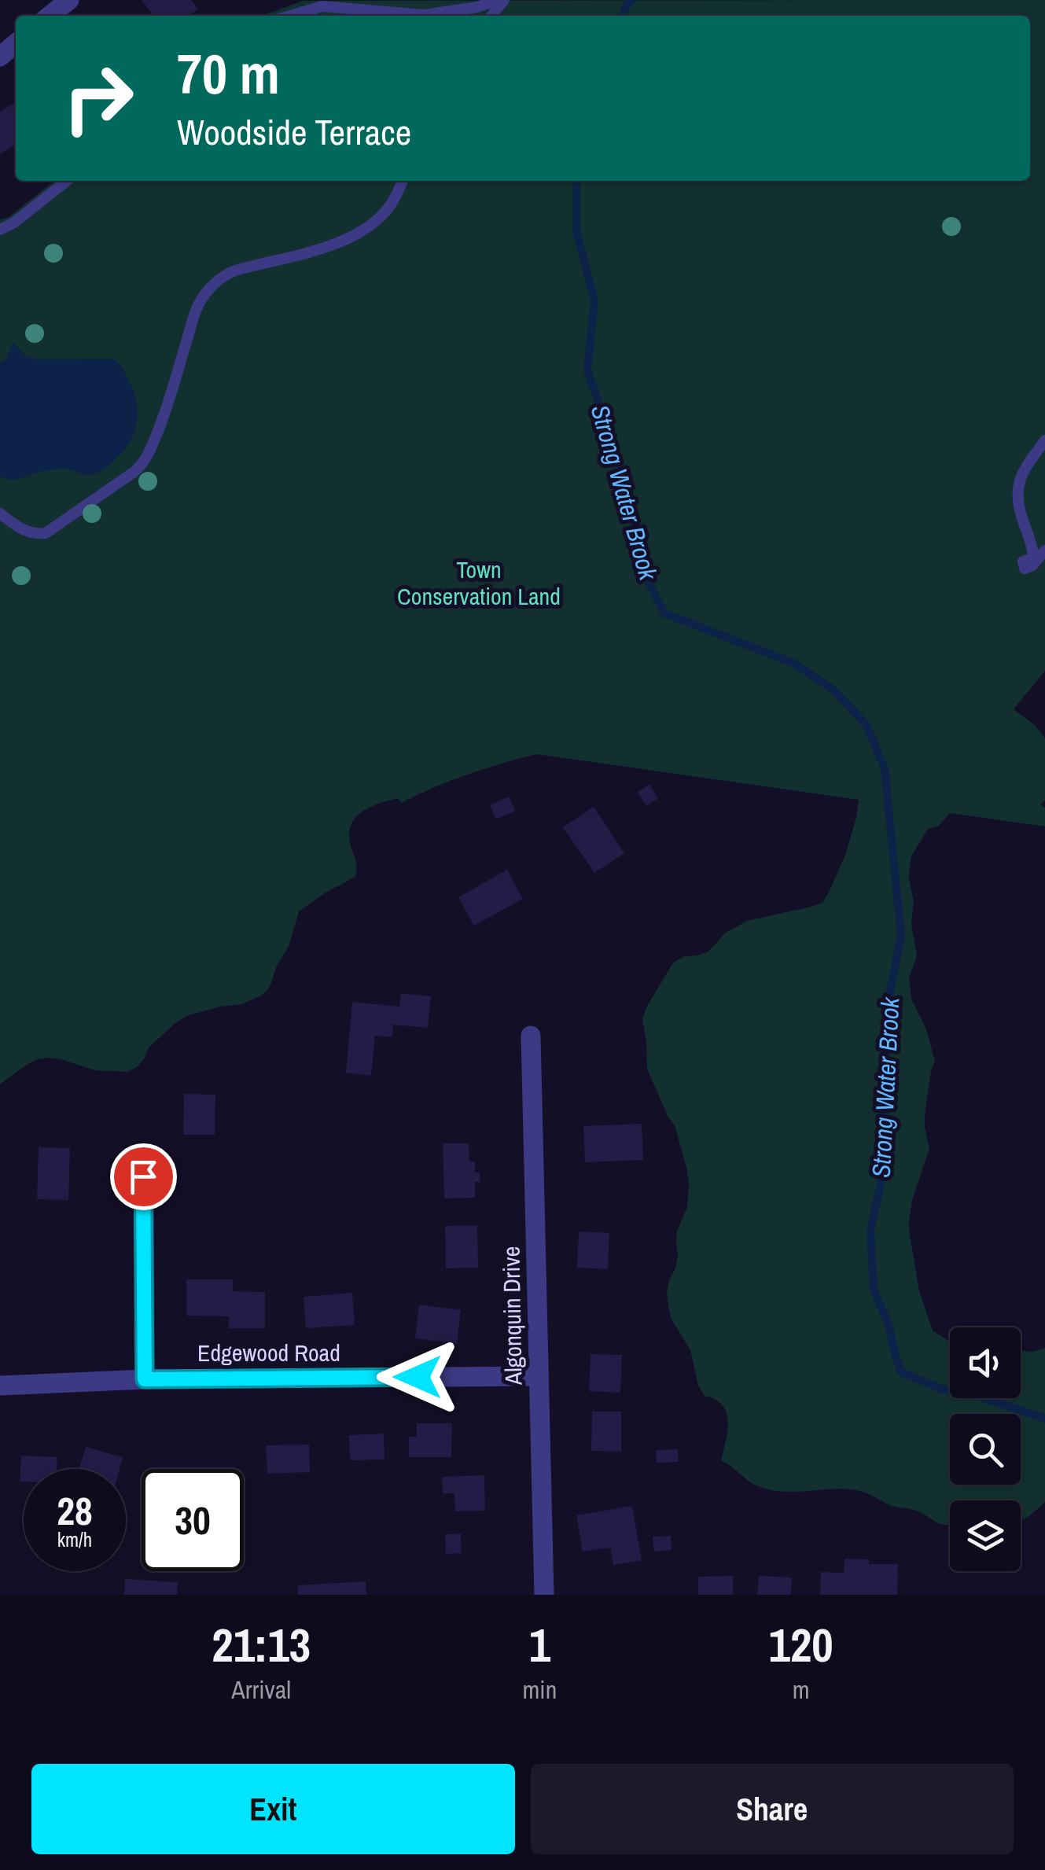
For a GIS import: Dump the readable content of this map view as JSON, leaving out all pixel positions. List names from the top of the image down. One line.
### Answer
{"streets":{"street":["Algonquin Drive","Edgewood Road"]},"crossings":[["Algonquin Drive","Edgewood Road"]],"water":["Strong Water Brook"],"parks":["Town Conservation Land"],"page":{"turn":["70 m","Woodside Terrace"],"speed":"28 km/h","limit":"30","eta":["21:13","Arrival","1","min","120","m"],"buttons":["Exit","Share"]}}
